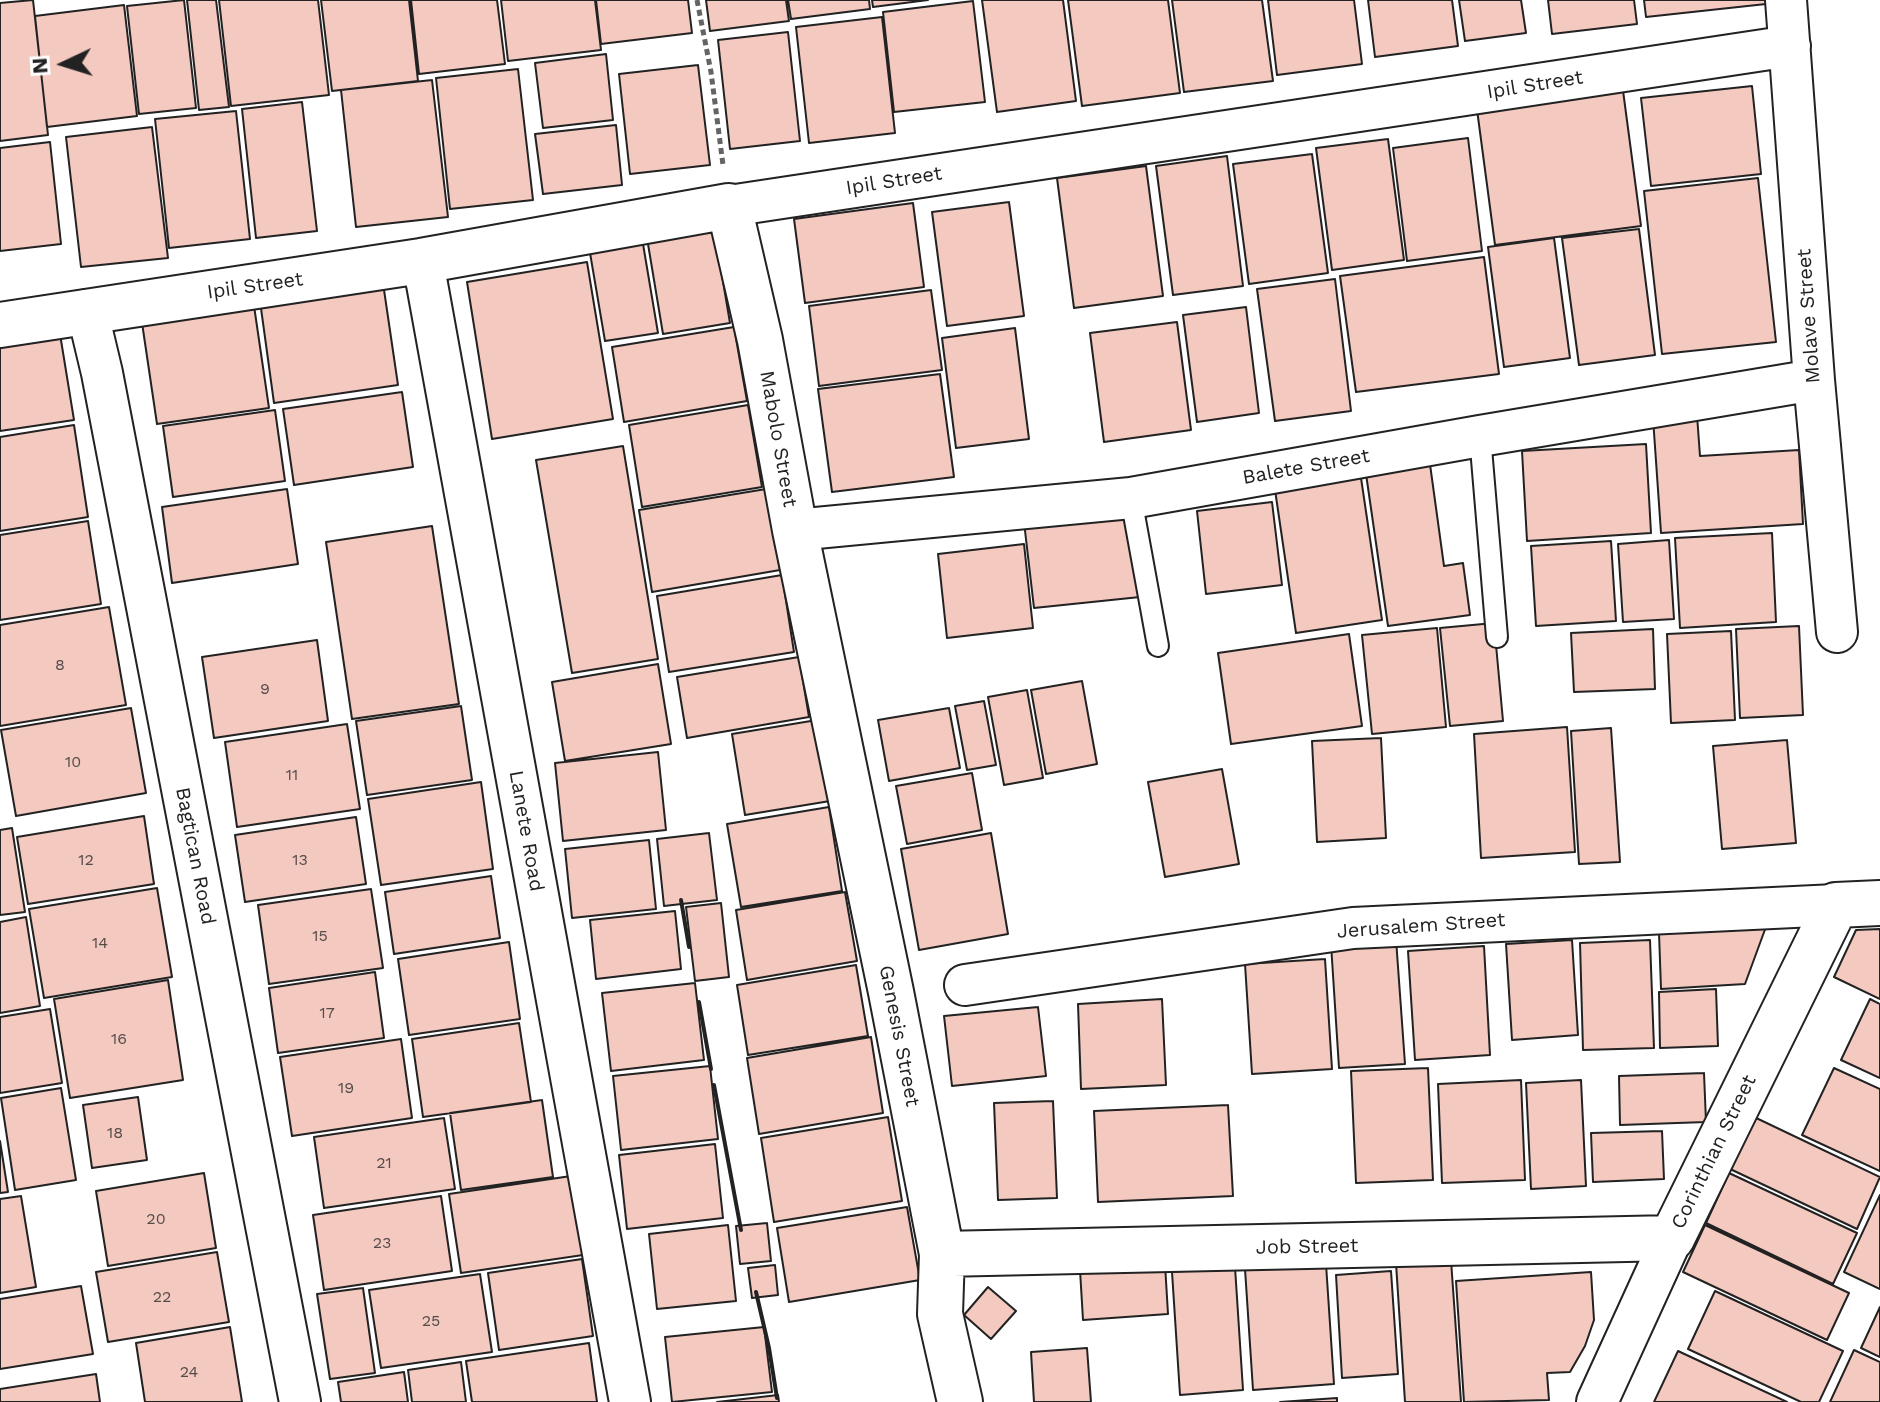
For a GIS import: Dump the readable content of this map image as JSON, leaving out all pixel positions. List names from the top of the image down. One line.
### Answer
{"streets":{"street":["Ipil Street","Molave Street","Mabolo Street","Balete Street","Lanete Road","Bagtican Road","Jerusalem Street","Genesis Street","Corinthian Street","Job Street"]},"crossings":[["Ipil Street","Molave Street"],["Ipil Street","Mabolo Street"],["Ipil Street","Lanete Road"],["Ipil Street","Bagtican Road"],["Molave Street","Balete Street"],["Mabolo Street","Balete Street"],["Mabolo Street","Genesis Street"],["Jerusalem Street","Corinthian Street"],["Genesis Street","Job Street"],["Corinthian Street","Job Street"]],"house_numbers":["8","9","10","11","12","13","15","14","17","16","19","18","21","20","23","22","25","24"],"north":"left"}
